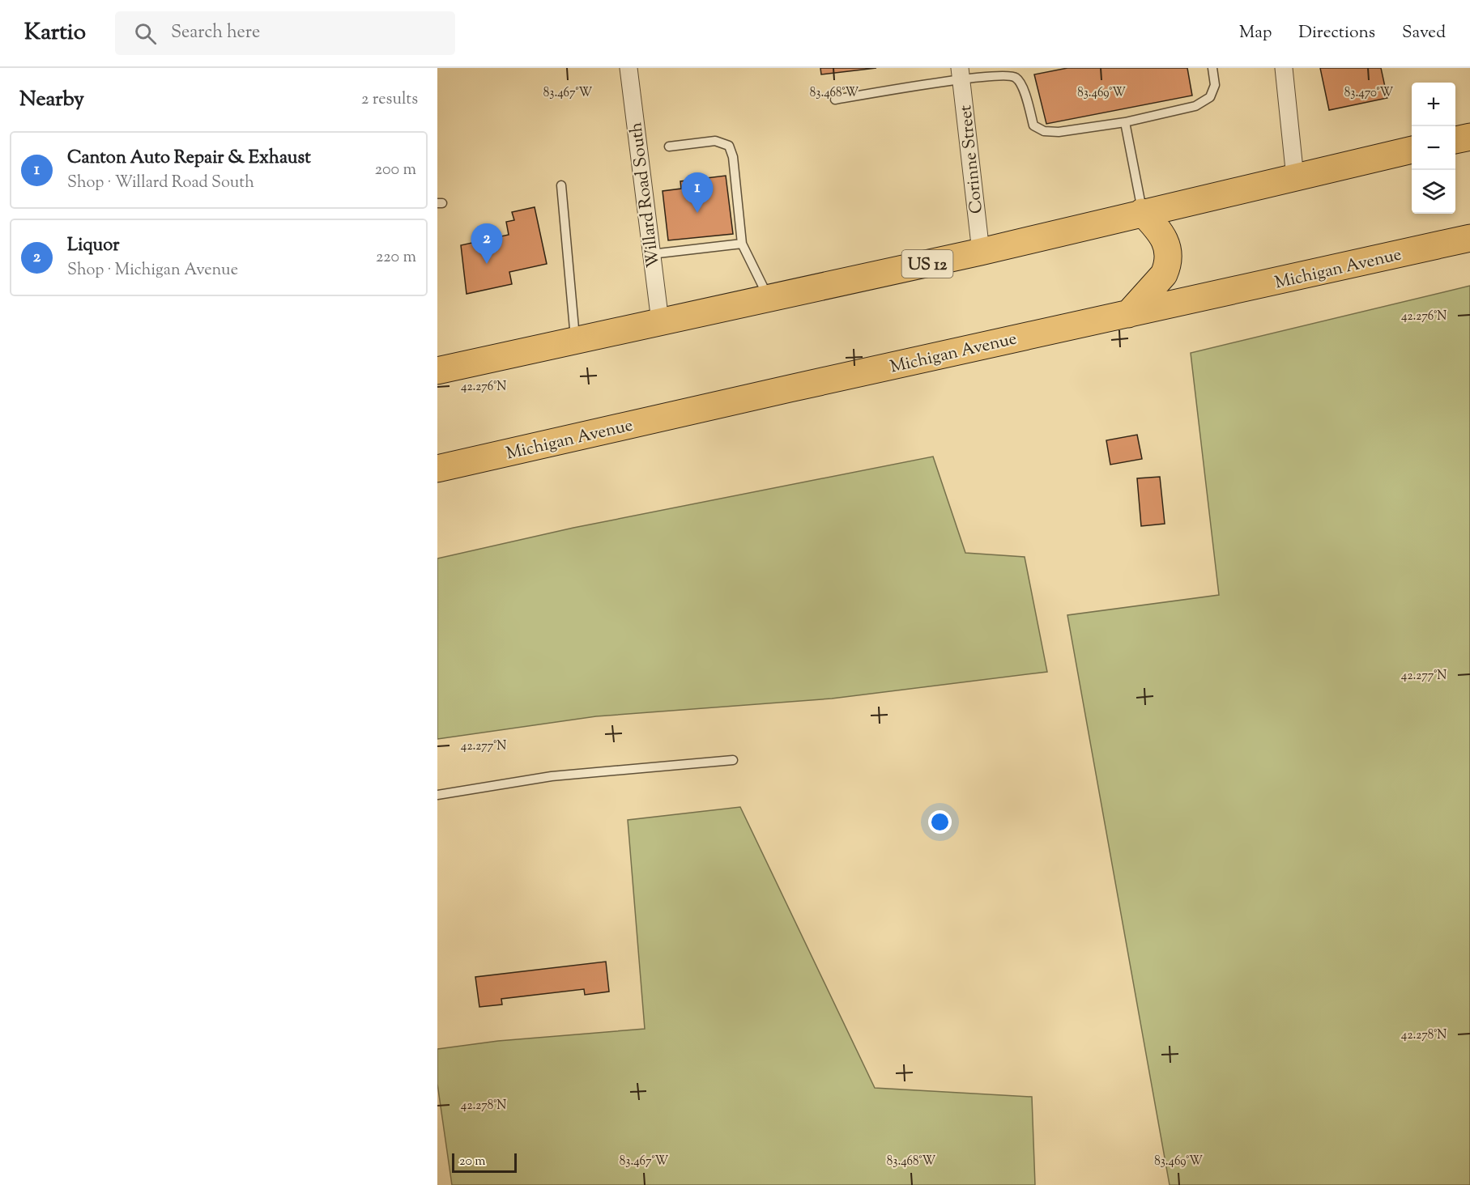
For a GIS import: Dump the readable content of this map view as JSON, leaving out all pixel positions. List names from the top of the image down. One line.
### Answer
{"streets":{"main road":["US 12","Michigan Avenue"],"street":["Corinne Street","Willard Road South"]},"crossings":[["Corinne Street","US 12"],["Willard Road South","US 12"]],"scale_bar":"20 m","page":{"header":"Kartio","search":"Search here","nav":["Map","Directions","Saved"],"heading":["Nearby","2 results"],"map_buttons":["+","−"],"list":[{"mark":"1","name":"Canton Auto Repair & Exhaust","note":"Shop · Willard Road South","value":"200 m"},{"mark":"2","name":"Liquor","note":"Shop · Michigan Avenue","value":"220 m"}],"pins":["1","2"],"scale":"20 m"},"coordinates":["83.467°W","83.468°W","83.469°W","83.470°W","42.276°N","42.277°N","42.278°N"]}
